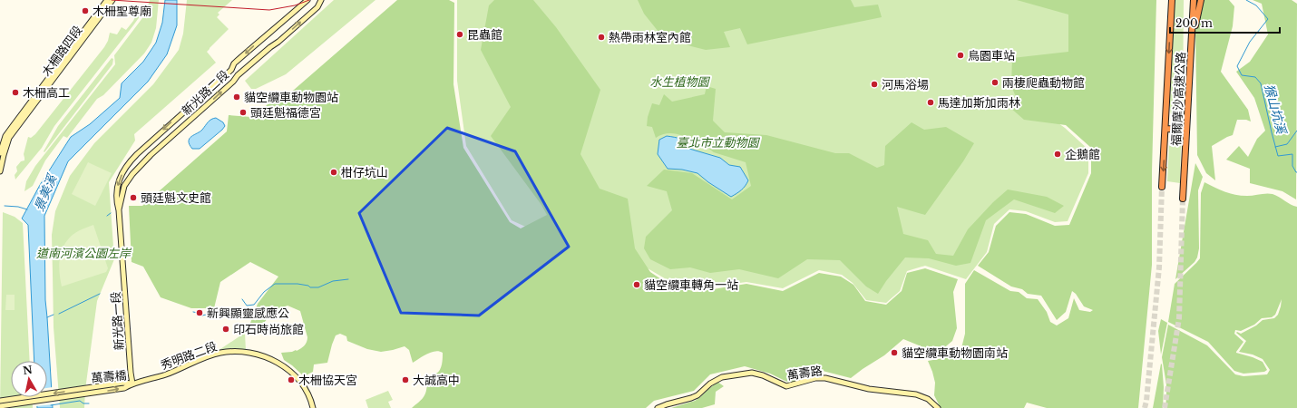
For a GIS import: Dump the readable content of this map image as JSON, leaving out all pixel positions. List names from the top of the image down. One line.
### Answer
{"streets":{"highway":["福爾摩沙高速公路"],"street":["木柵路四段","新光路二段","新光路一段","秀明路二段","萬壽路","萬壽橋"]},"crossings":[["新光路二段","新光路一段"],["新光路一段","秀明路二段"],["新光路一段","萬壽橋"],["秀明路二段","萬壽橋"]],"water":["猴山坑溪","景美溪"],"parks":["水生植物園","臺北市立動物園","道南河濱公園左岸"],"places":["木柵聖尊廟","昆蟲館","熱帶雨林室內館","鳥園車站","兩棲爬蟲動物館","河馬浴場","木柵高工","貓空纜車動物園站","馬達加斯加雨林","頭廷魁福德宮","企鵝館","柑仔坑山","頭廷魁文史館","貓空纜車轉角一站","新興顯靈感應公","印石時尚旅館","貓空纜車動物園南站","木柵協天宮","大誠高中"],"scale_bar":"200 m","north":"top"}
